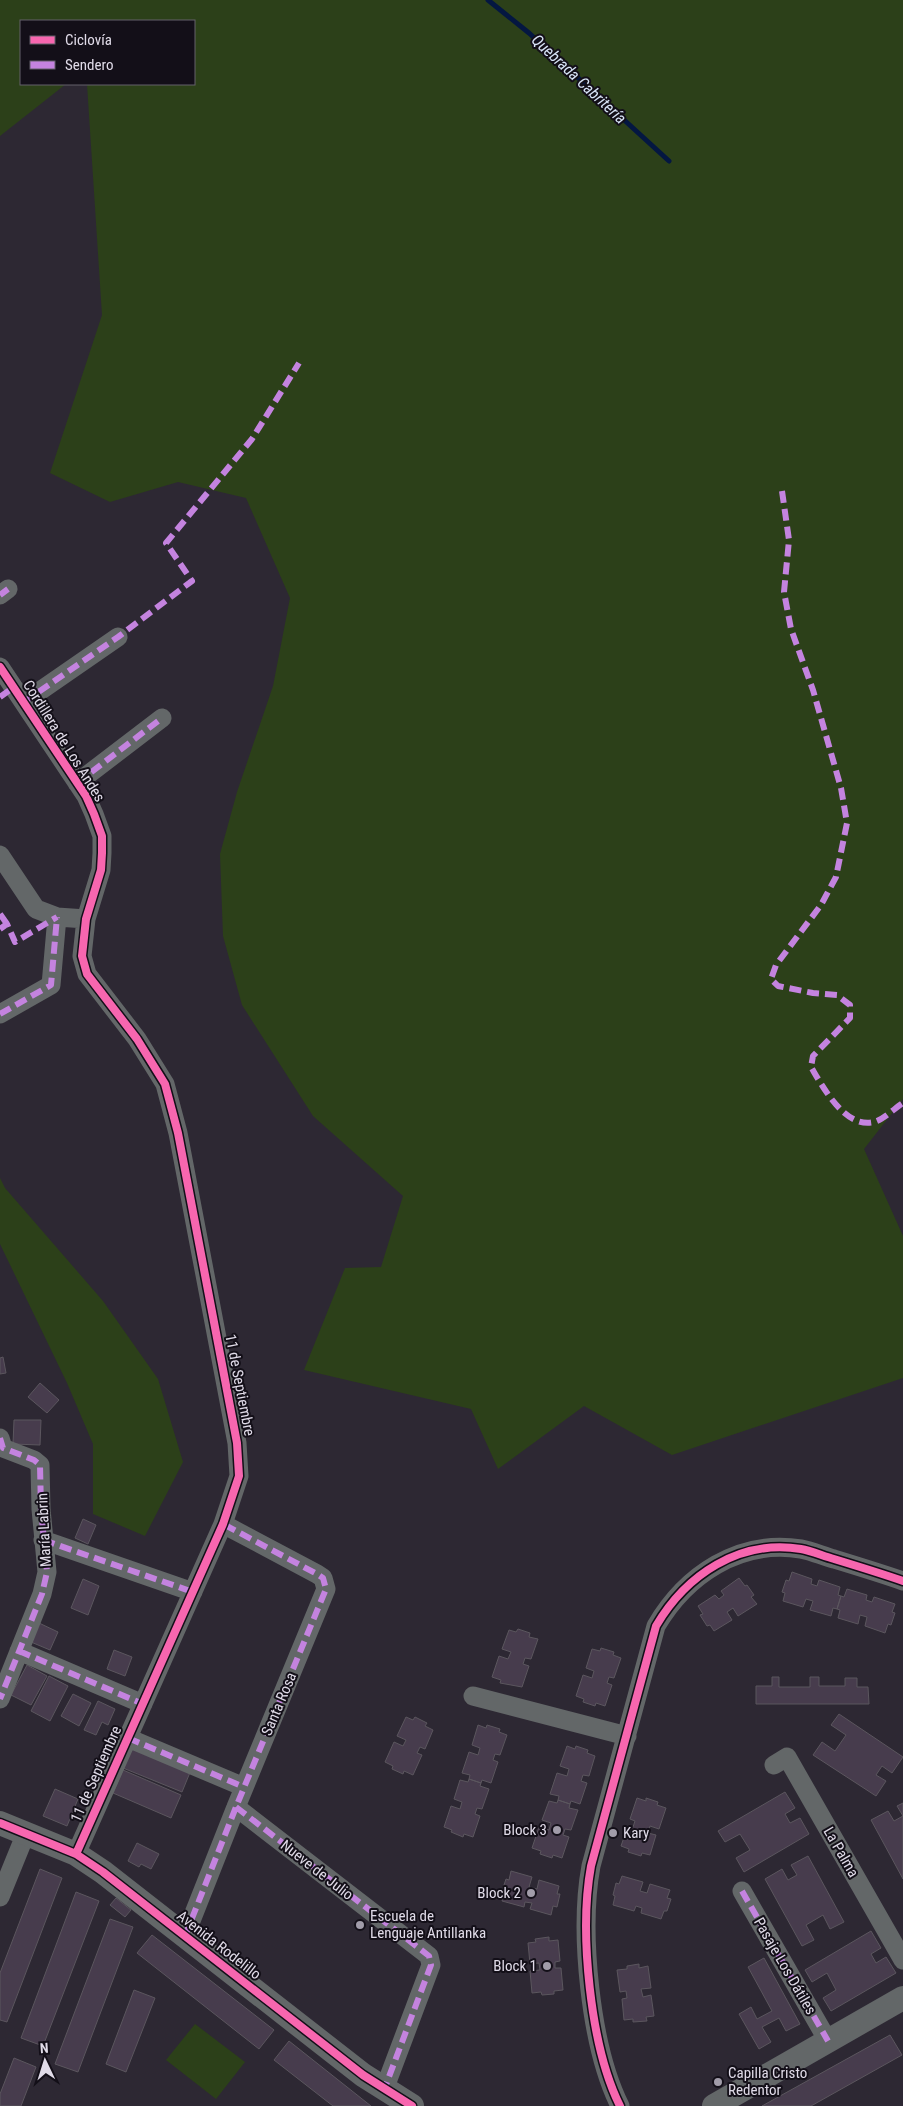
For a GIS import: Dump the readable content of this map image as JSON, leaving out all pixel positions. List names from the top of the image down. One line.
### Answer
{"streets":{"street":["Cordillera de Los Andes","11 de Septiembre","María Labrin","Santa Rosa","La Palma","Nueve de Julio","Avenida Rodelillo","Pasaje Los Dátiles"]},"crossings":[["Cordillera de Los Andes","11 de Septiembre"],["11 de Septiembre","Santa Rosa"],["11 de Septiembre","Avenida Rodelillo"],["Santa Rosa","Nueve de Julio"],["Santa Rosa","Avenida Rodelillo"],["Nueve de Julio","Avenida Rodelillo"]],"water":["Quebrada Cabritería"],"places":["Block 3","Kary","Block 2","Escuela de Lenguaje Antillanka","Block 1","Capilla Cristo Redentor"],"legend":["Ciclovía","Sendero"],"north":"top"}
